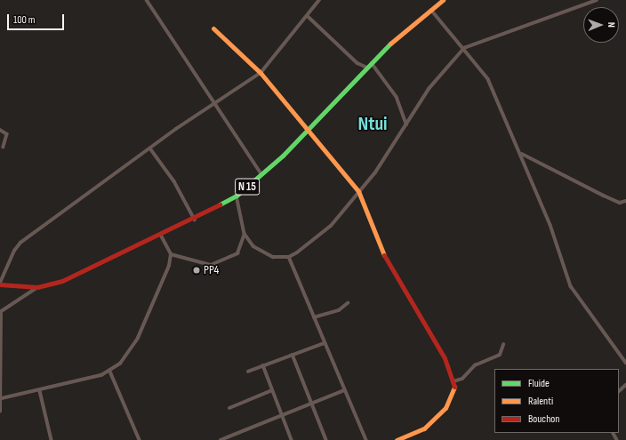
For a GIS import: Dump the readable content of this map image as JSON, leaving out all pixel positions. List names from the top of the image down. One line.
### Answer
{"streets":{"main road":["N 15"]},"districts":["Ntui"],"places":["PP4"],"legend":["Fluide","Ralenti","Bouchon"],"scale_bar":"100 m","north":"right"}
